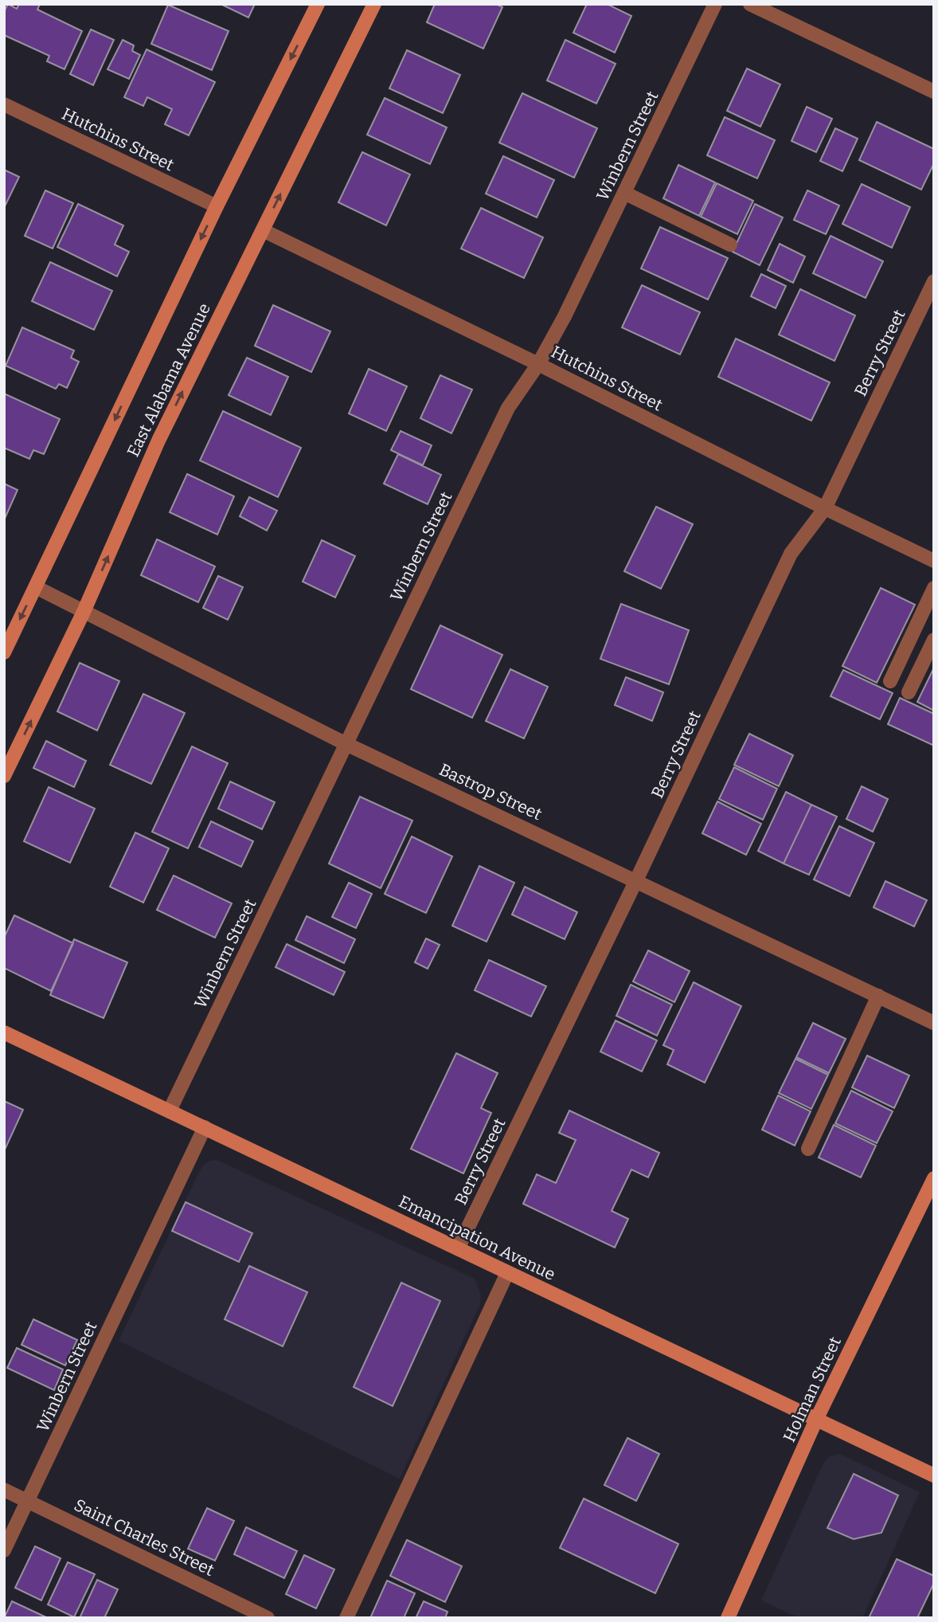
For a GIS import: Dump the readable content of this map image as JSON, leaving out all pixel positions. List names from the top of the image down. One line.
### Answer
{"streets":{"street":["Hutchins Street","Winbern Street","Berry Street","East Alabama Avenue","Bastrop Street","Emancipation Avenue","Holman Street","Saint Charles Street"]},"crossings":[["Hutchins Street","Winbern Street"],["Hutchins Street","Berry Street"],["Hutchins Street","East Alabama Avenue"],["Winbern Street","Bastrop Street"],["Winbern Street","Emancipation Avenue"],["Winbern Street","Saint Charles Street"],["Berry Street","Bastrop Street"],["Berry Street","Emancipation Avenue"],["East Alabama Avenue","Bastrop Street"],["Emancipation Avenue","Holman Street"]]}
